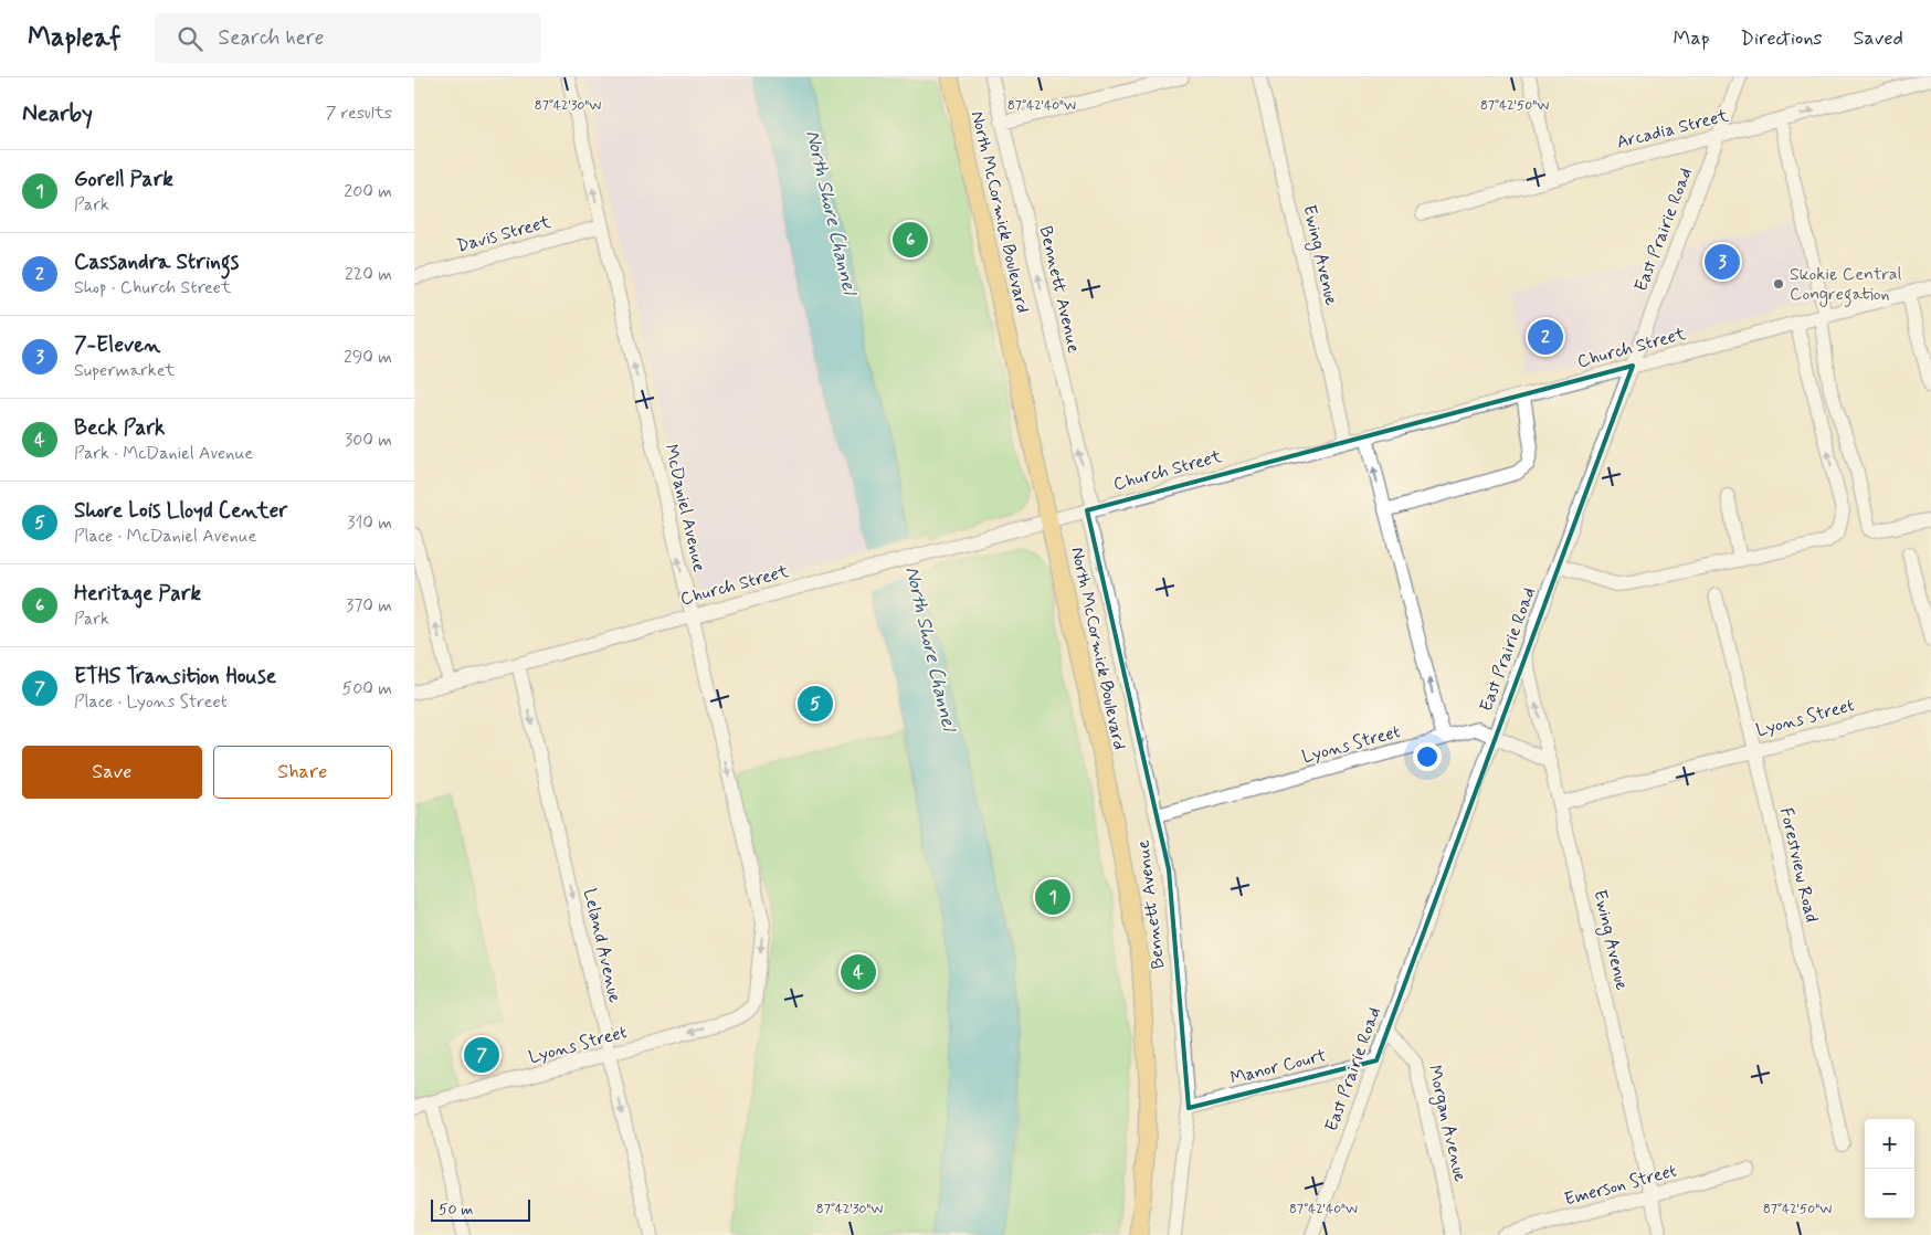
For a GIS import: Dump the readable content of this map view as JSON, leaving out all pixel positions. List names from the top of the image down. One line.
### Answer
{"streets":{"main road":["North McCormick Boulevard"],"street":["Arcadia Street","East Prairie Road","Davis Street","Ewing Avenue","Bennett Avenue","Church Street","McDaniel Avenue","Lyons Street","Forestview Road","Leland Avenue","Manor Court","Morgan Avenue","Emerson Street"]},"crossings":[["Arcadia Street","East Prairie Road"],["North McCormick Boulevard","Church Street"],["East Prairie Road","Ewing Avenue"],["East Prairie Road","Church Street"],["East Prairie Road","Lyons Street"],["East Prairie Road","Manor Court"],["East Prairie Road","Morgan Avenue"],["Davis Street","McDaniel Avenue"],["Ewing Avenue","Church Street"],["Ewing Avenue","Lyons Street"],["Ewing Avenue","Emerson Street"],["Bennett Avenue","Church Street"],["Bennett Avenue","Lyons Street"],["Bennett Avenue","Manor Court"],["Church Street","McDaniel Avenue"],["Church Street","Leland Avenue"],["McDaniel Avenue","Lyons Street"],["Lyons Street","Forestview Road"],["Lyons Street","Leland Avenue"]],"one_way":["Leland Avenue"],"water":["North Shore Channel"],"places":["Skokie Central Congregation"],"scale_bar":"50 m","page":{"header":"Mapleaf","search":"Search here","nav":["Map","Directions","Saved"],"heading":["Nearby","7 results"],"list":[{"mark":"1","name":"Gorell Park","note":"Park","value":"200 m"},{"mark":"2","name":"Cassandra Strings","note":"Shop · Church Street","value":"220 m"},{"mark":"3","name":"7-Eleven","note":"Supermarket","value":"290 m"},{"mark":"4","name":"Beck Park","note":"Park · McDaniel Avenue","value":"300 m"},{"mark":"5","name":"Shore Lois Lloyd Center","note":"Place · McDaniel Avenue","value":"310 m"},{"mark":"6","name":"Heritage Park","note":"Park","value":"370 m"},{"mark":"7","name":"ETHS Transition House","note":"Place · Lyons Street","value":"500 m"}],"pins":["6","3","2","5","1","4","7"],"buttons":["Save","Share"],"map_buttons":["+","−"],"scale":"50 m"},"coordinates":["87°42'30\"W","87°42'40\"W","87°42'50\"W"]}
